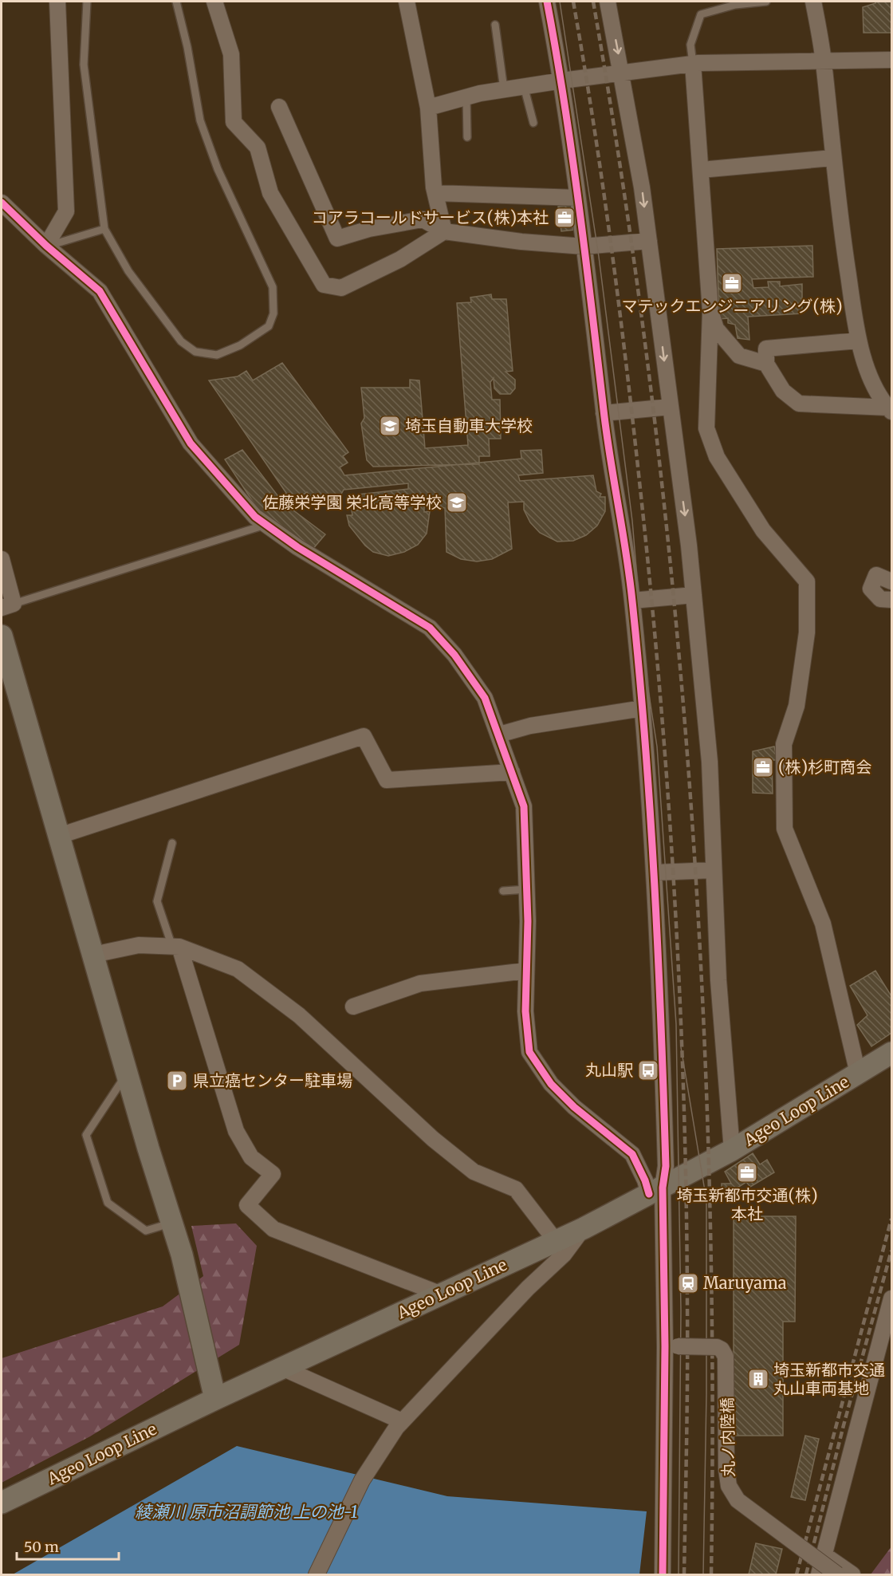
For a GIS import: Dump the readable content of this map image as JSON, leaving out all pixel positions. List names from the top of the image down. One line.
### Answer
{"streets":{"main road":["Ageo Loop Line"],"street":["丸ノ内陸橋"]},"water":["綾瀬川 原市沼調節池 上の池-1"],"places":{"office":["コアラコールドサービス(株)本社","マテックエンジニアリング(株)","(株)杉町商会","埼玉新都市交通(株) 本社"],"school or university":["埼玉自動車大学校","佐藤栄学園 栄北高等学校"],"bus stop":["丸山駅"],"parking":["県立癌センター駐車場"],"station":["Maruyama"],"building":["埼玉新都市交通 丸山車両基地"]},"scale_bar":"50 m"}
